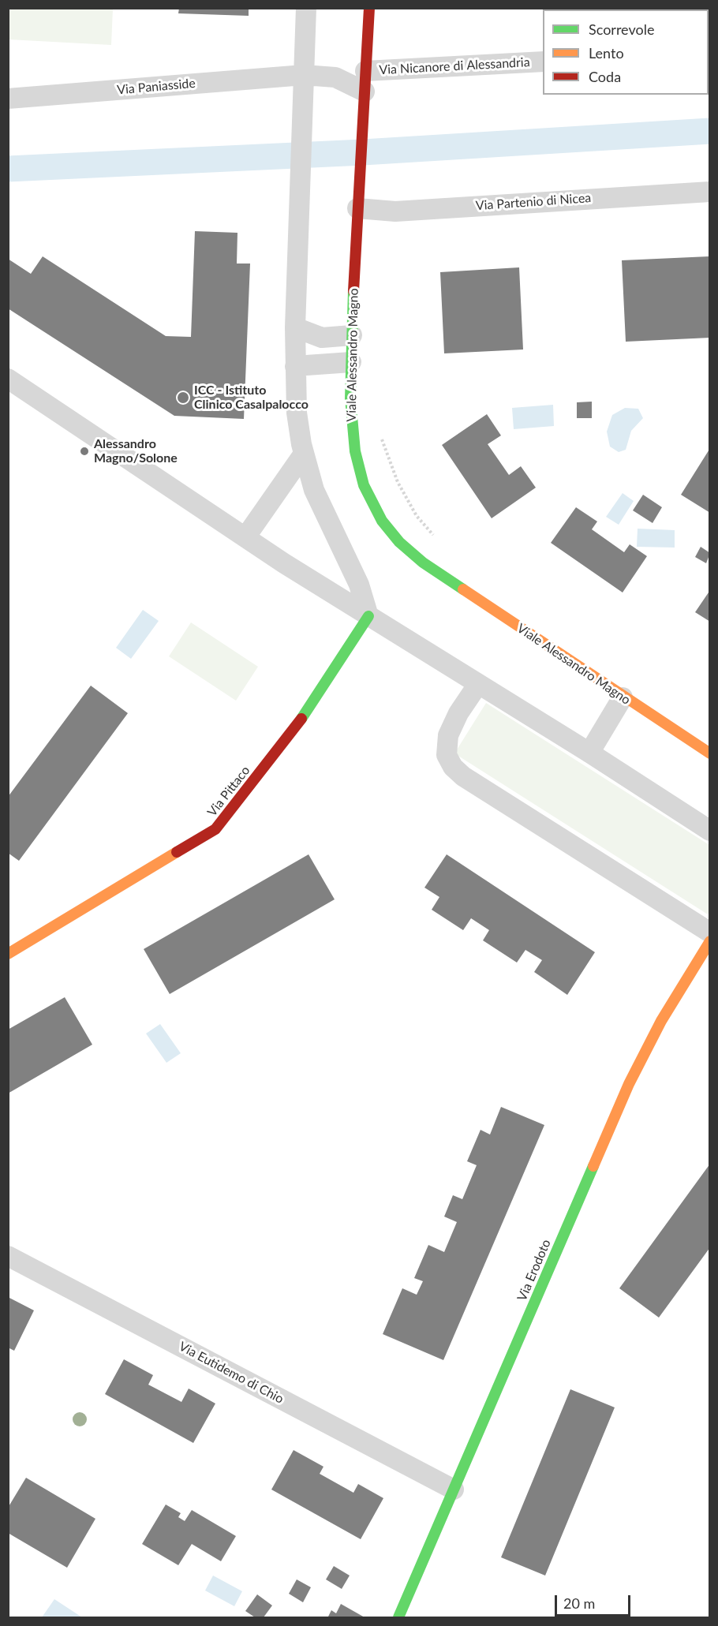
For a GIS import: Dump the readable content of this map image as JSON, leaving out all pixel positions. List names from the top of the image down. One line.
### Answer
{"streets":{"street":["Via Nicanore di Alessandria","Via Paniasside","Via Partenio di Nicea","Viale Alessandro Magno","Via Pittaco","Via Erodoto","Via Eutidemo di Chio"]},"crossings":[["Via Nicanore di Alessandria","Viale Alessandro Magno"],["Via Paniasside","Viale Alessandro Magno"],["Via Partenio di Nicea","Viale Alessandro Magno"],["Via Erodoto","Via Eutidemo di Chio"]],"places":["ICC - Istituto Clinico Casalpalocco","Alessandro Magno/Solone"],"legend":["Scorrevole","Lento","Coda"],"scale_bar":"20 m"}
